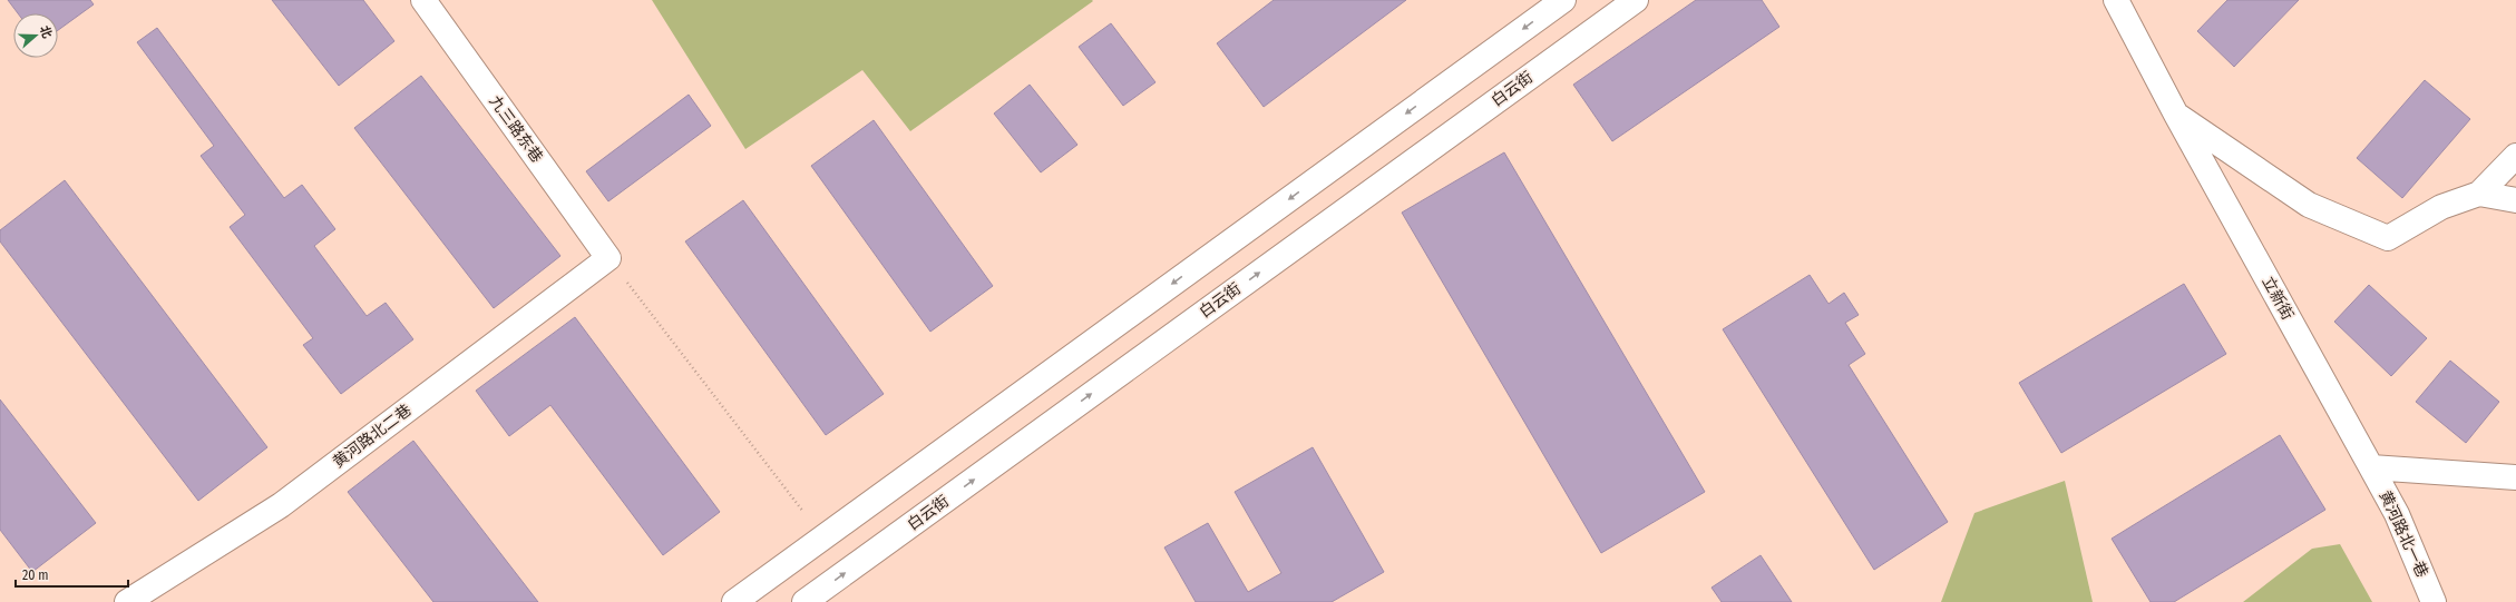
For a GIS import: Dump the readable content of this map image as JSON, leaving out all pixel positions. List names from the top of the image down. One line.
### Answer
{"streets":{"street":["白云街","九三路东巷","立新街","黄河路北二巷","黄河路北一巷"]},"crossings":[["九三路东巷","黄河路北二巷"],["立新街","黄河路北一巷"]],"scale_bar":"20 m","north":"right"}
